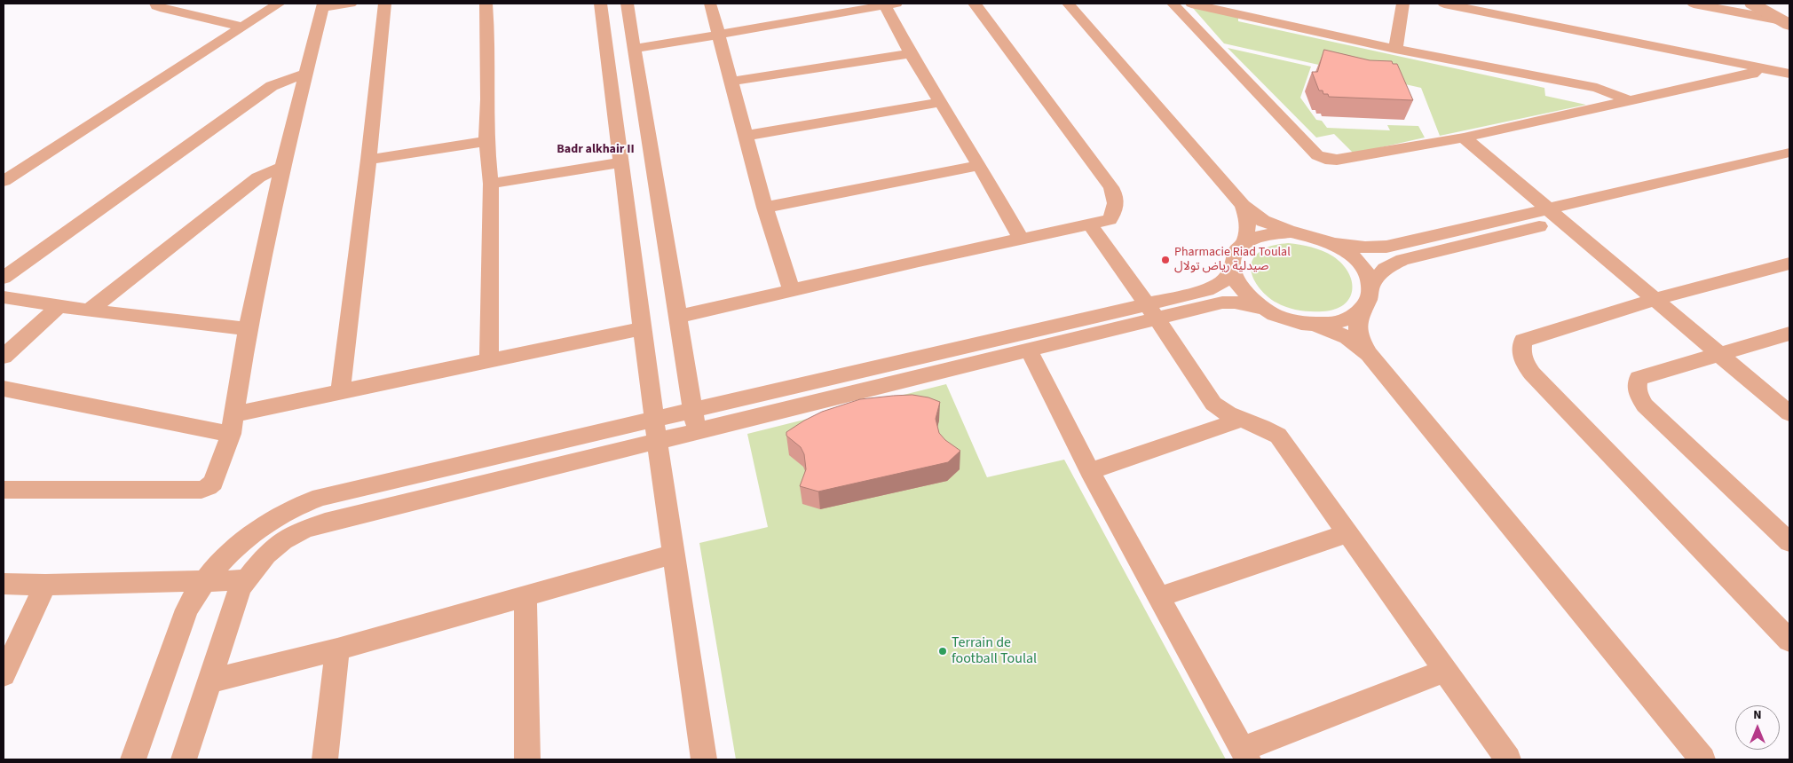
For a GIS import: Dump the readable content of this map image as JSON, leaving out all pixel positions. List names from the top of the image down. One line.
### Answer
{"districts":["Badr alkhair II"],"places":["Pharmacie Riad Toulal صيدلية رياض تولال","Terrain de football Toulal"],"north":"top"}
